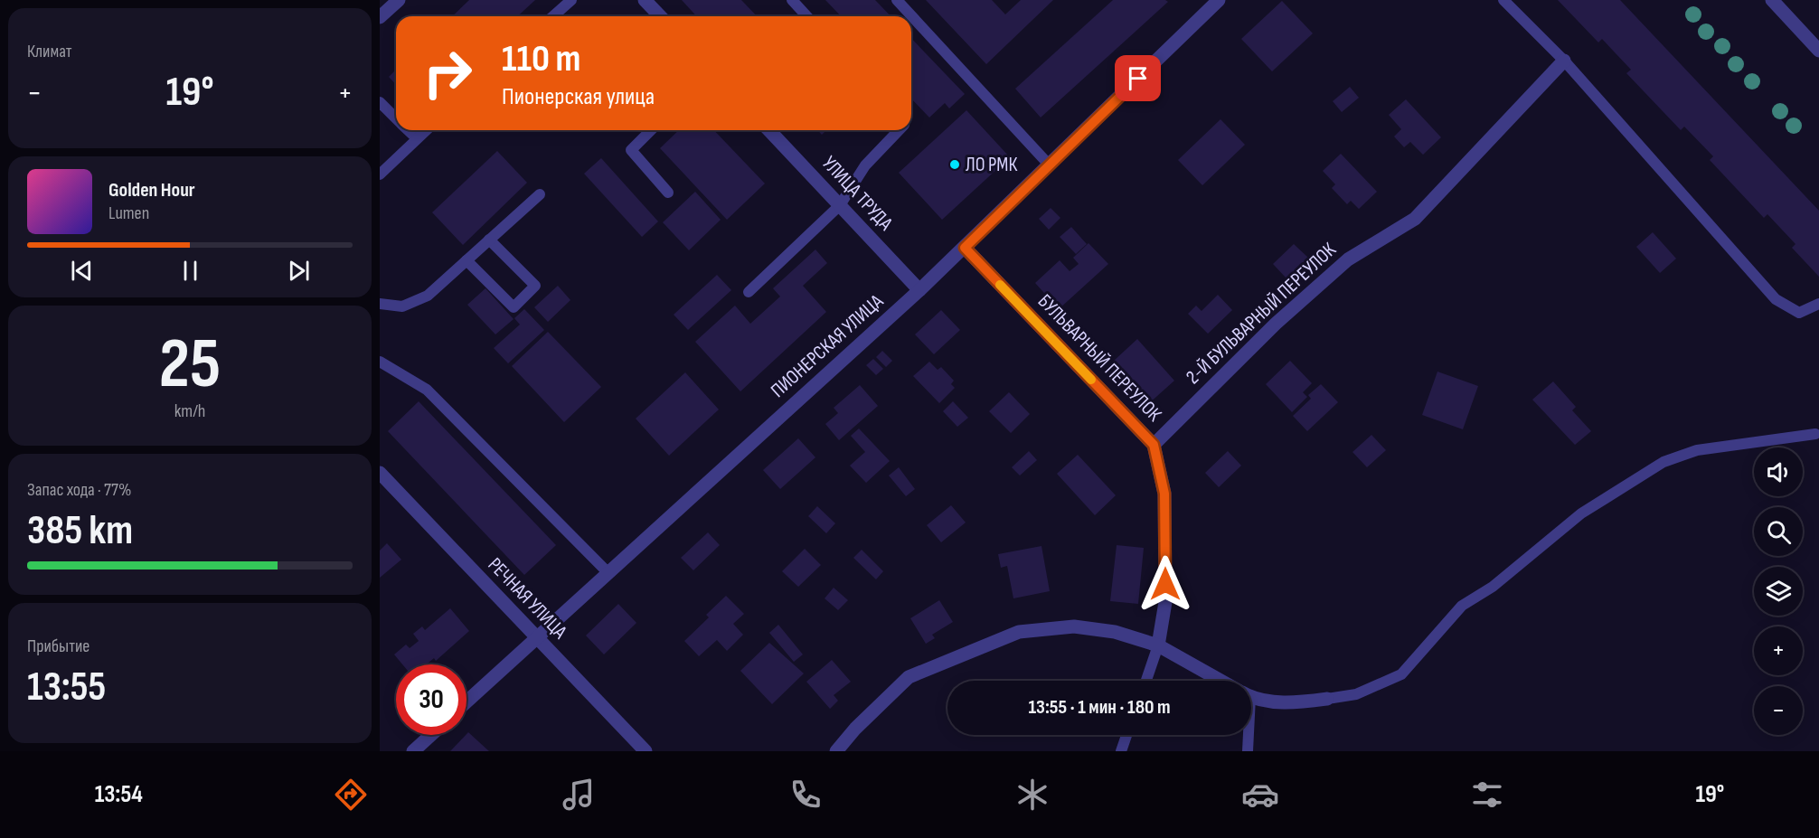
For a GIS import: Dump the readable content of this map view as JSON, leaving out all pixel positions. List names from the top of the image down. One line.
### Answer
{"streets":{"street":["УЛИЦА ТРУДА","2-Й БУЛЬВАРНЫЙ ПЕРЕУЛОК","ПИОНЕРСКАЯ УЛИЦА","БУЛЬВАРНЫЙ ПЕРЕУЛОК","РЕЧНАЯ УЛИЦА"]},"crossings":[["УЛИЦА ТРУДА","ПИОНЕРСКАЯ УЛИЦА"],["2-Й БУЛЬВАРНЫЙ ПЕРЕУЛОК","БУЛЬВАРНЫЙ ПЕРЕУЛОК"],["ПИОНЕРСКАЯ УЛИЦА","БУЛЬВАРНЫЙ ПЕРЕУЛОК"],["ПИОНЕРСКАЯ УЛИЦА","РЕЧНАЯ УЛИЦА"]],"places":["ЛО РМК"],"page":{"tile":["Климат",["25","km/h"],["Запас хода · 77%","385 km"],["Прибытие","13:55"]],"turn":["110 m","Пионерская улица"],"heat":["−","19°","+"],"song":["Golden Hour","Lumen"],"map_buttons":["+","−"],"limit":"30","trip":"13:55 · 1 мин · 180 m","tabs":["13:54","19°"]}}
